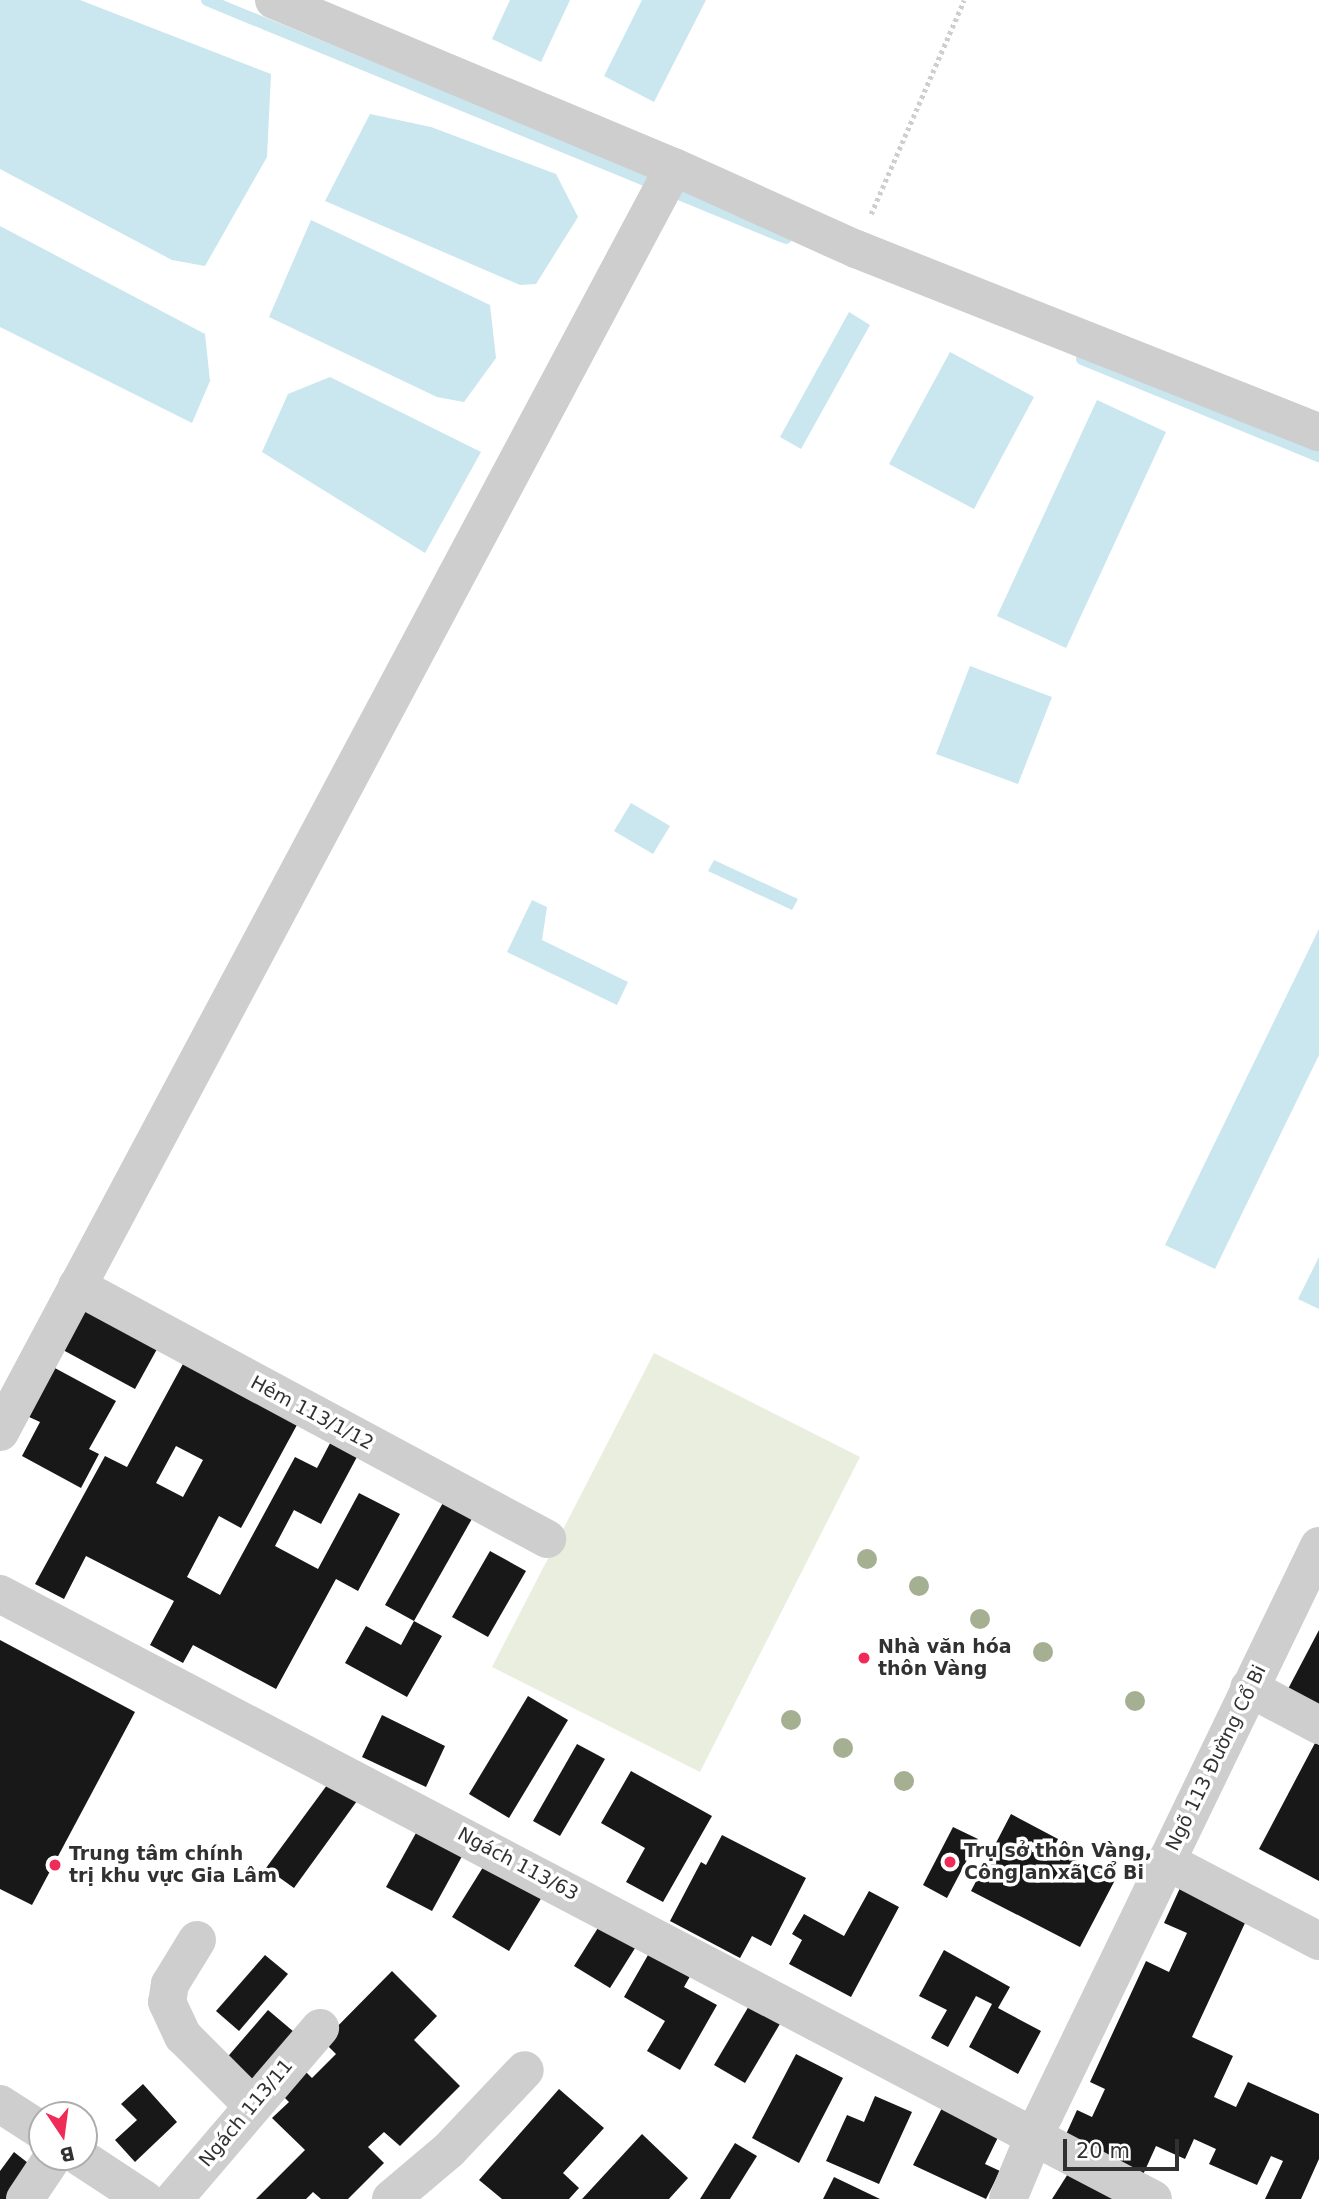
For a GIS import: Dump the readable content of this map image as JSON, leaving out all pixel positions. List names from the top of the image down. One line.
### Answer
{"streets":{"street":["Hẻm 113/1/12","Ngõ 113 Đường Cổ Bi","Ngách 113/63","Ngách 113/11"]},"crossings":[["Ngõ 113 Đường Cổ Bi","Ngách 113/63"]],"places":["Nhà văn hóa thôn Vàng","Trụ sở thôn Vàng, Công an xã Cổ Bi","Trung tâm chính trị khu vực Gia Lâm"],"scale_bar":"20 m","north":"bottom"}
